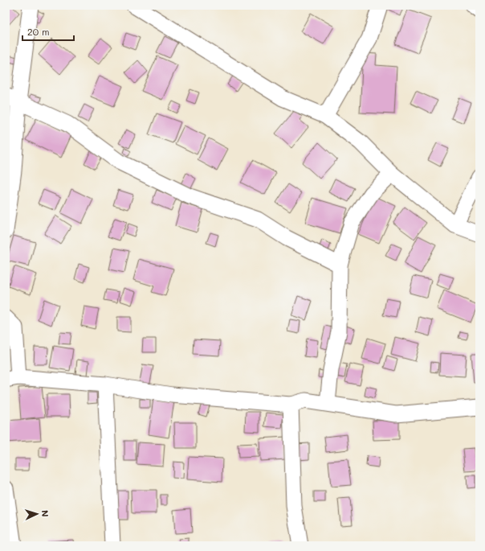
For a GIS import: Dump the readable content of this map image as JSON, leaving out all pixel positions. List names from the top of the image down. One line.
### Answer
{"scale_bar":"20 m","north":"right"}
